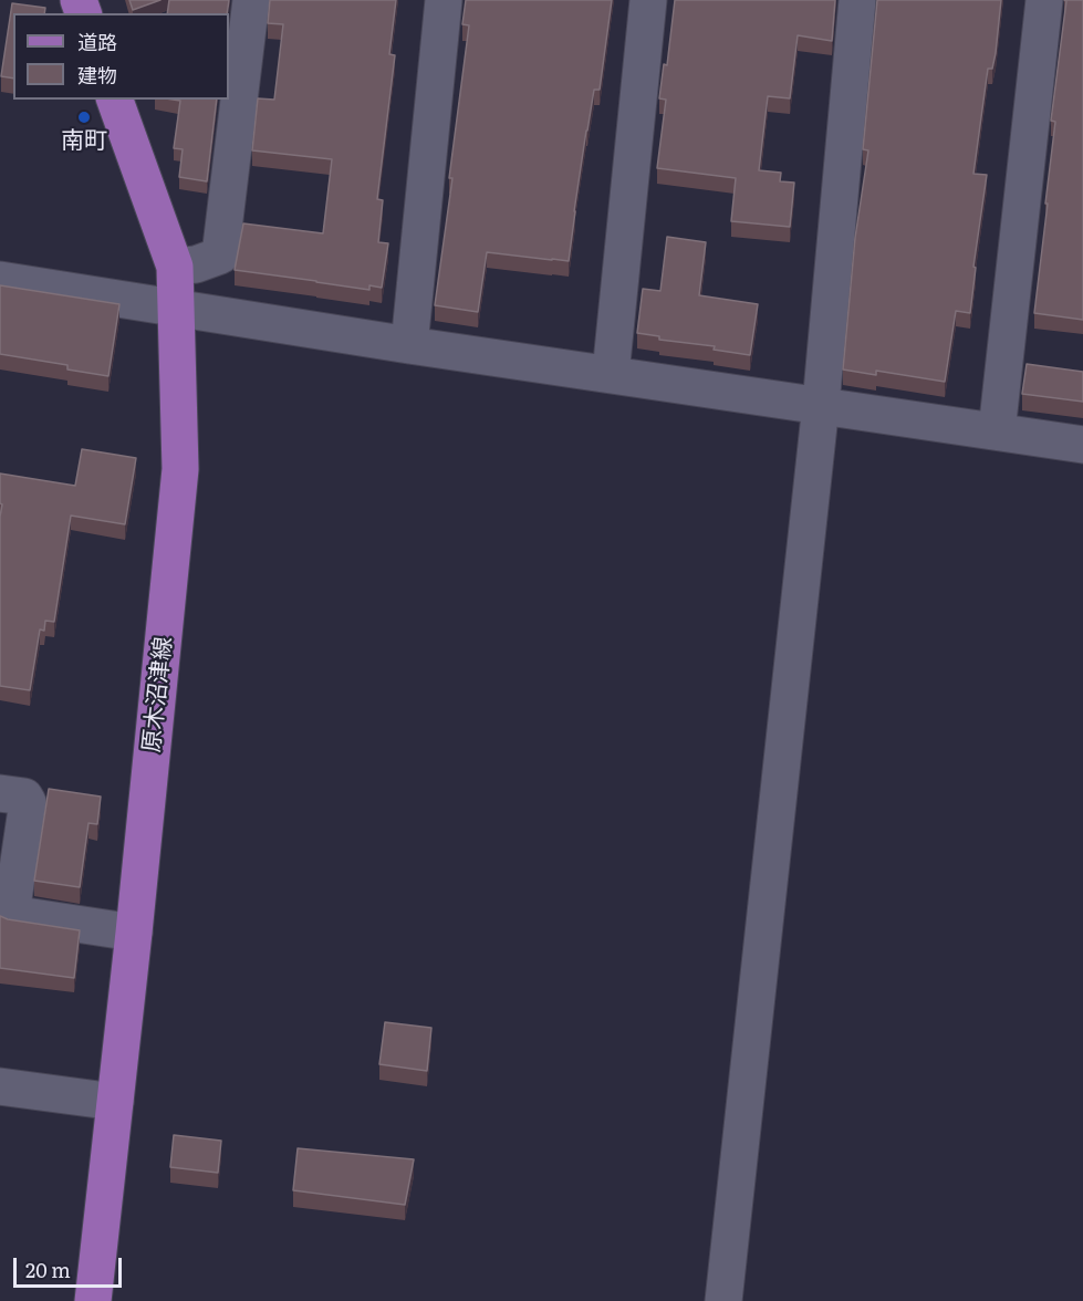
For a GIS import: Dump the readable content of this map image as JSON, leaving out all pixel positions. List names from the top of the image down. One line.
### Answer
{"streets":{"main road":["原木沼津線"]},"places":["南町"],"legend":["道路","建物"],"scale_bar":"20 m"}
